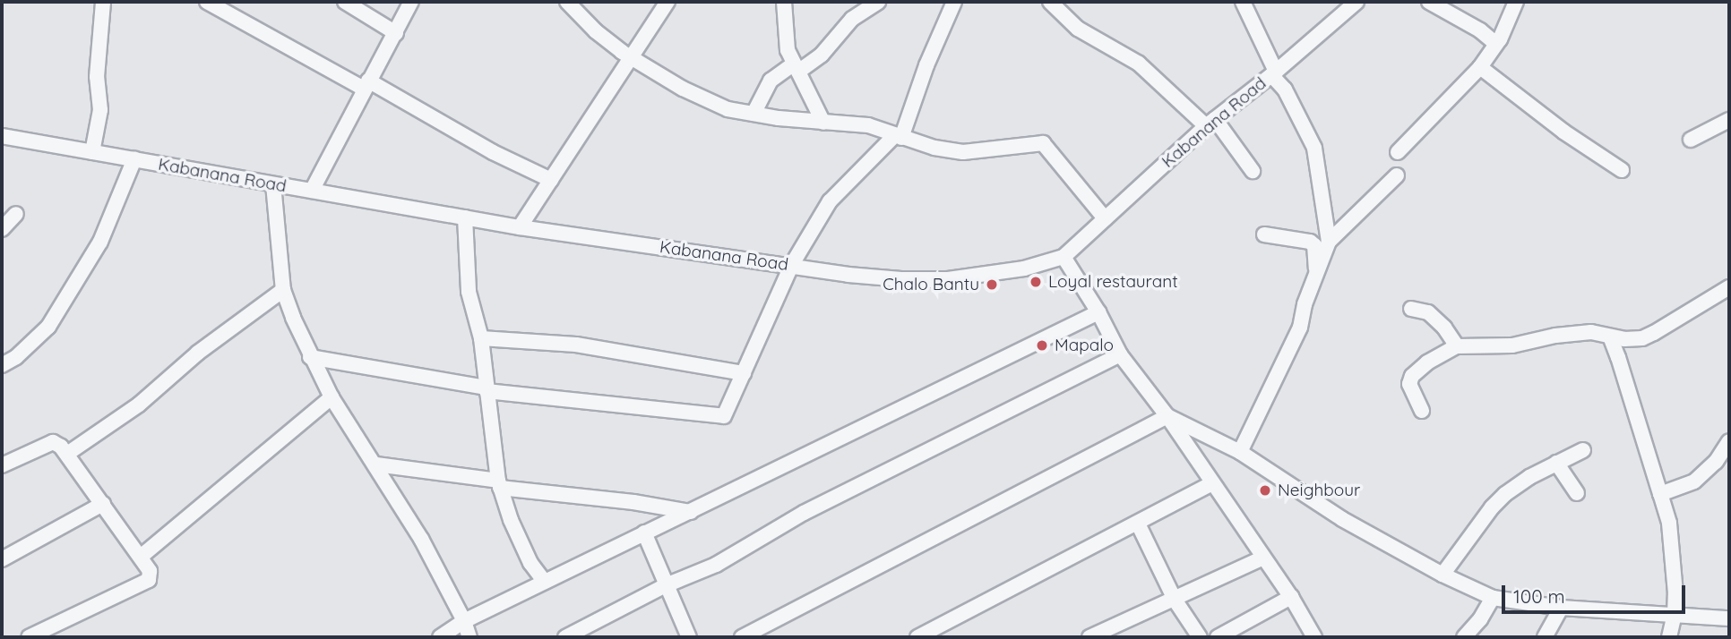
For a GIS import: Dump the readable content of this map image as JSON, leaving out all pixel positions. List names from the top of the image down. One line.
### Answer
{"streets":{"street":["Kabanana Road"]},"places":["Loyal restaurant","Chalo Bantu","Mapalo","Neighbour"],"scale_bar":"100 m"}
